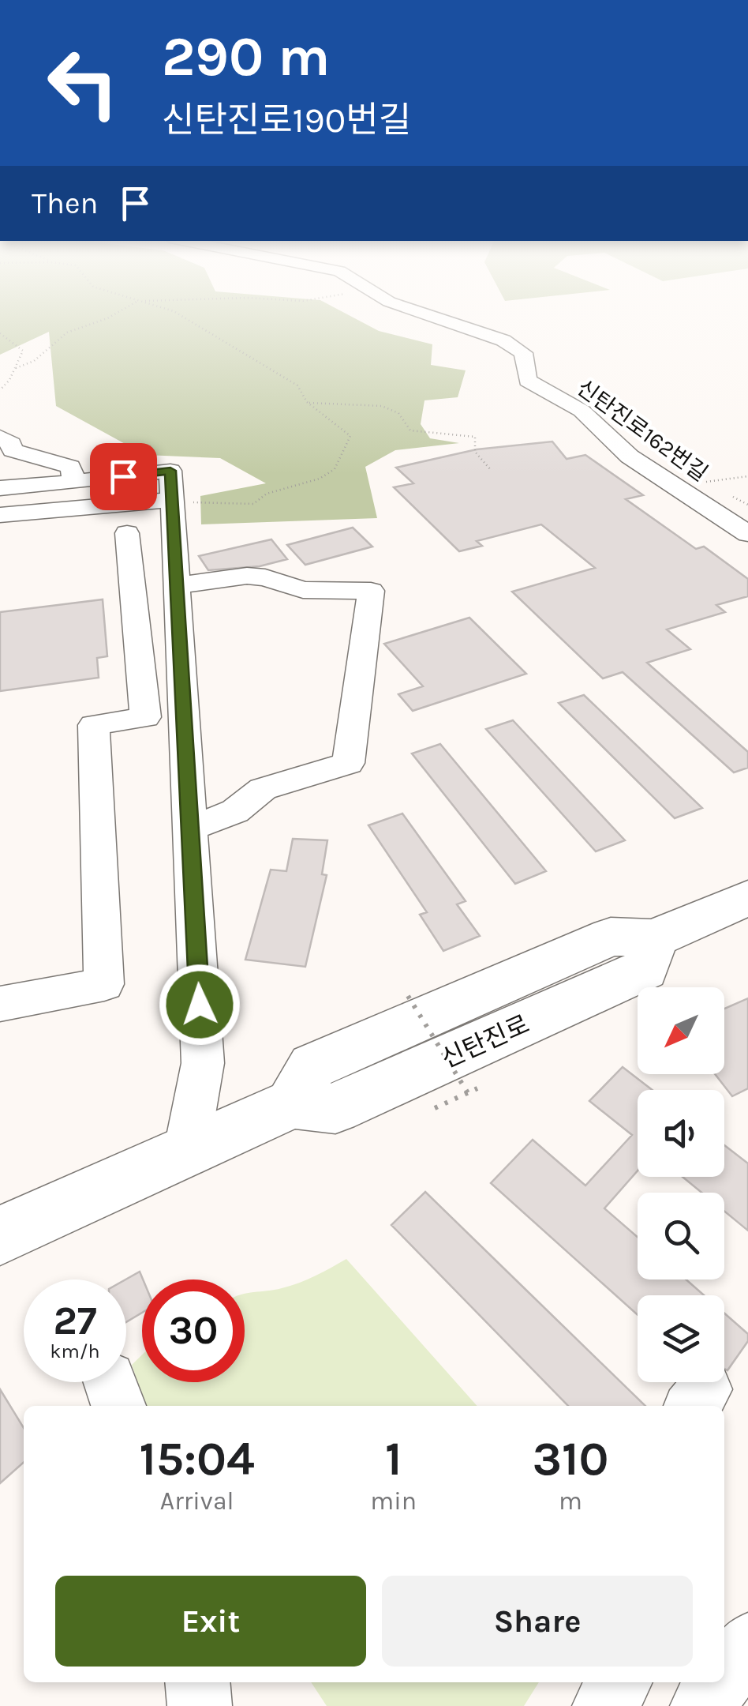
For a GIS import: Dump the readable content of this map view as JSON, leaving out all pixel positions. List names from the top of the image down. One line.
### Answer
{"streets":{"main road":["신탄진로"],"street":["신탄진로162번길"]},"north":"bottom left","page":{"turn":["290 m","신탄진로190번길"],"then":"Then","speed":"27 km/h","limit":"30","eta":["15:04","Arrival","1","min","310","m"],"buttons":["Exit","Share"]}}
